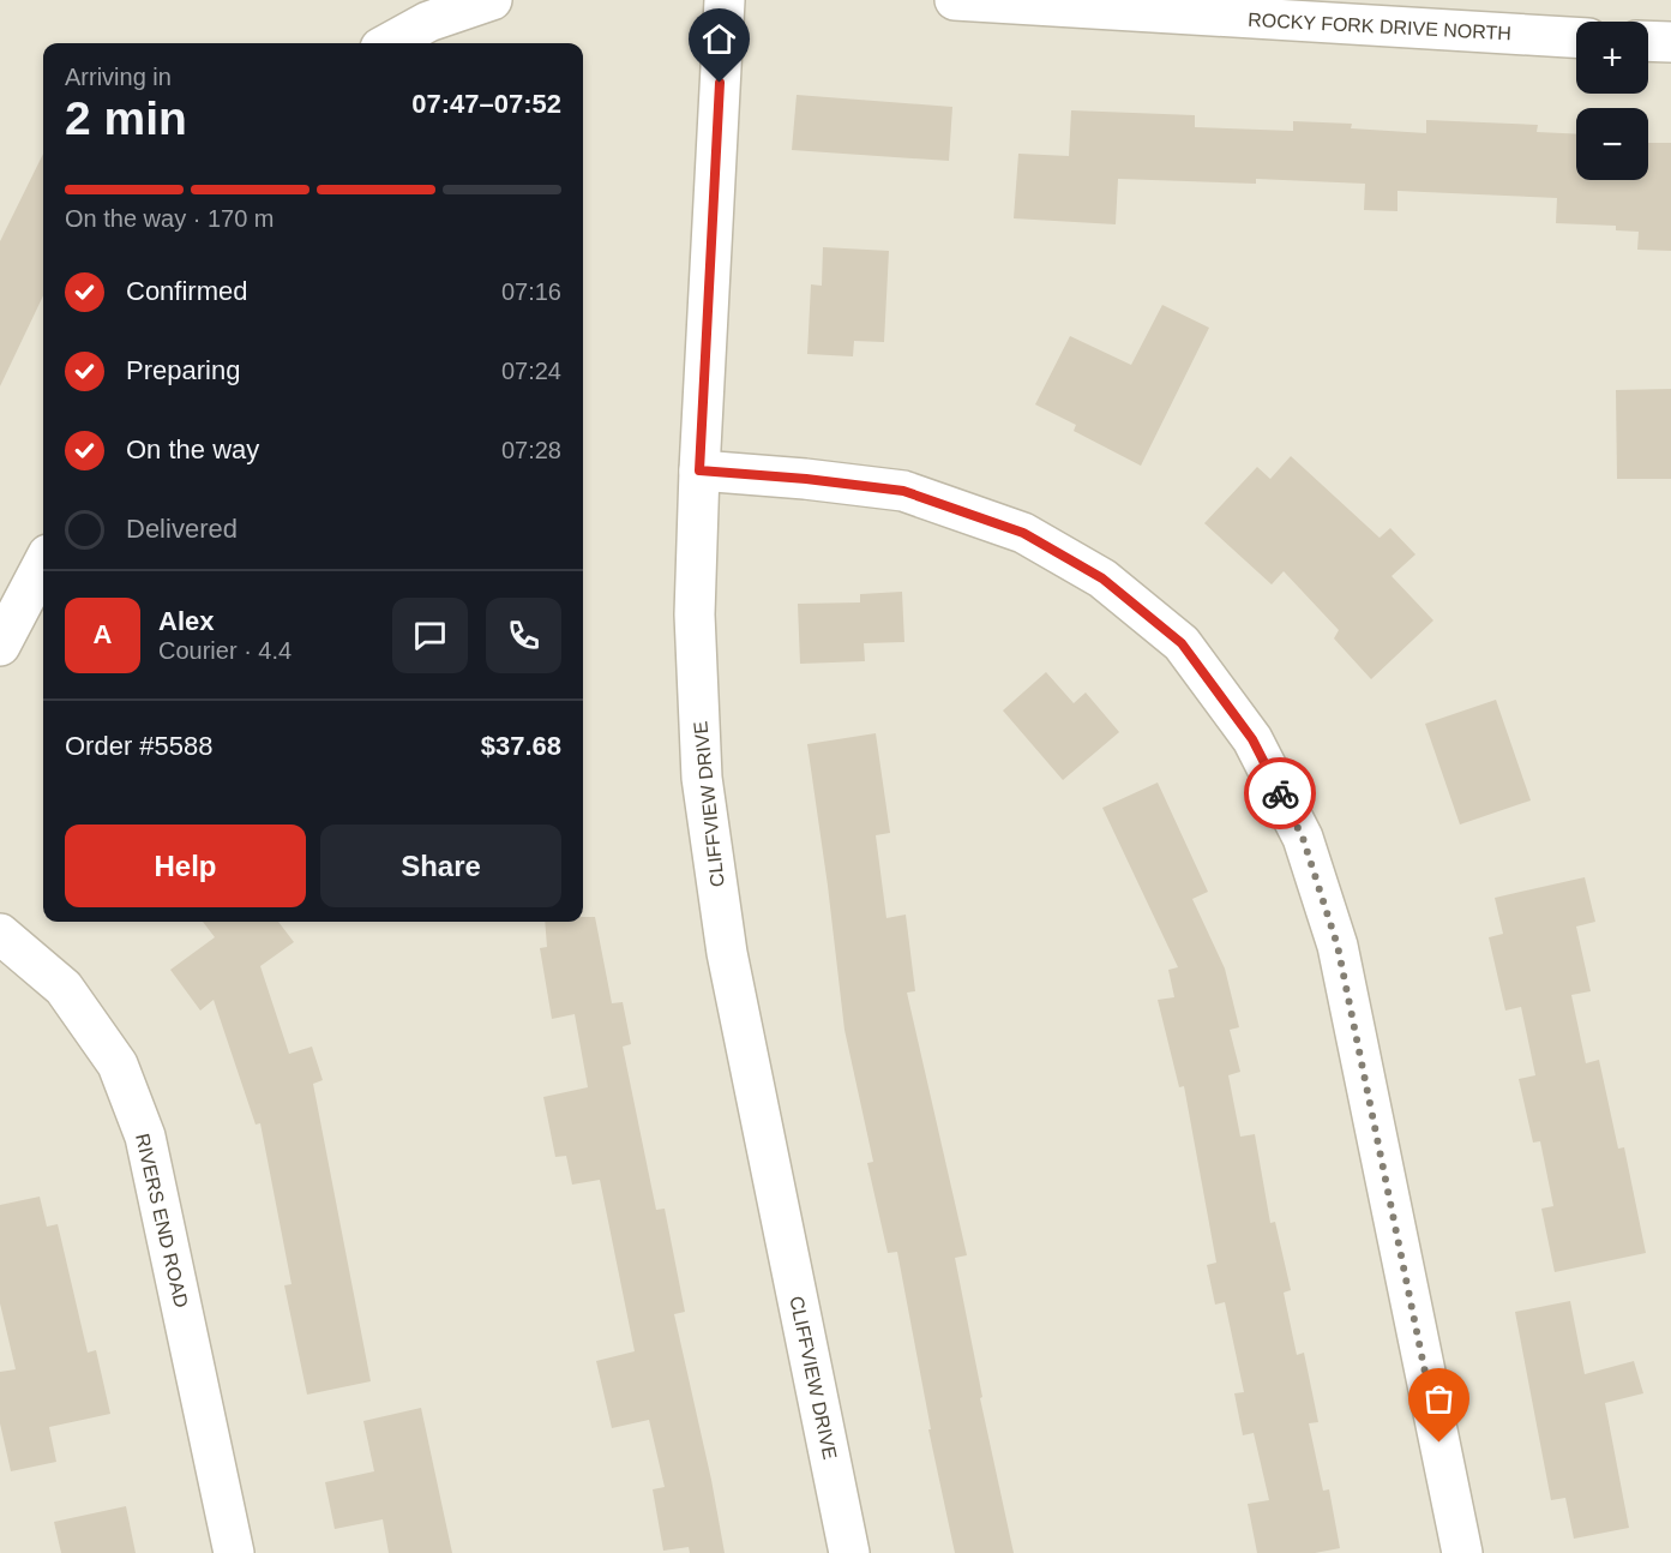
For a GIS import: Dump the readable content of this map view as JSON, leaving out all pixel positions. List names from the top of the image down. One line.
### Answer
{"streets":{"street":["ROCKY FORK DRIVE NORTH","CLIFFVIEW DRIVE","RIVERS END ROAD"]},"page":{"map_buttons":["+","−"],"heading":["2 min","Arriving in","07:47–07:52"],"panel":["Alex","Courier · 4.4","Order #5588","$37.68"],"bar":"On the way · 170 m","list":[["Confirmed","07:16"],["Preparing","07:24"],["On the way","07:28"],"Delivered"],"round":"A","buttons":["Help","Share"]}}
